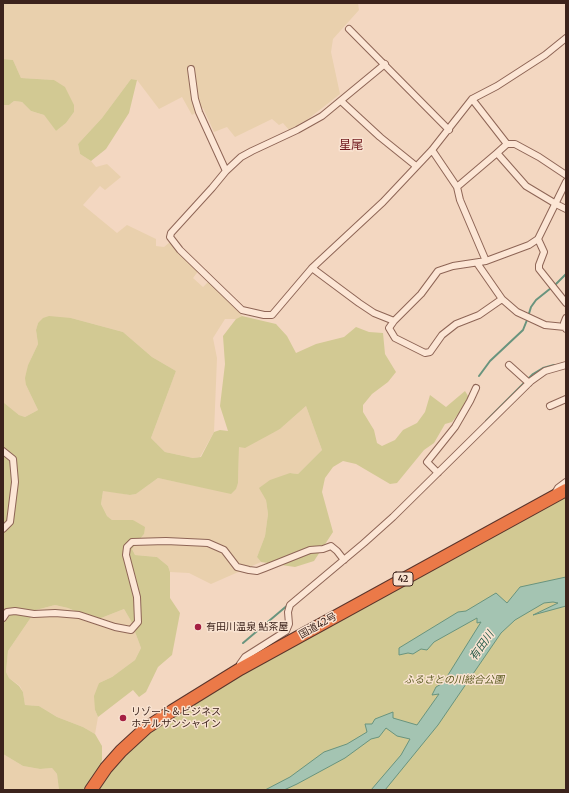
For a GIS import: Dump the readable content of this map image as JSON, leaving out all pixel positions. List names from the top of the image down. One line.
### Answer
{"streets":{"highway":["42","国道42号"]},"districts":["星尾"],"water":["有田川"],"parks":["ふるさとの川総合公園"],"places":["有田川温泉 鮎茶屋","リゾート＆ビジネス ホテルサンシャイン"]}
